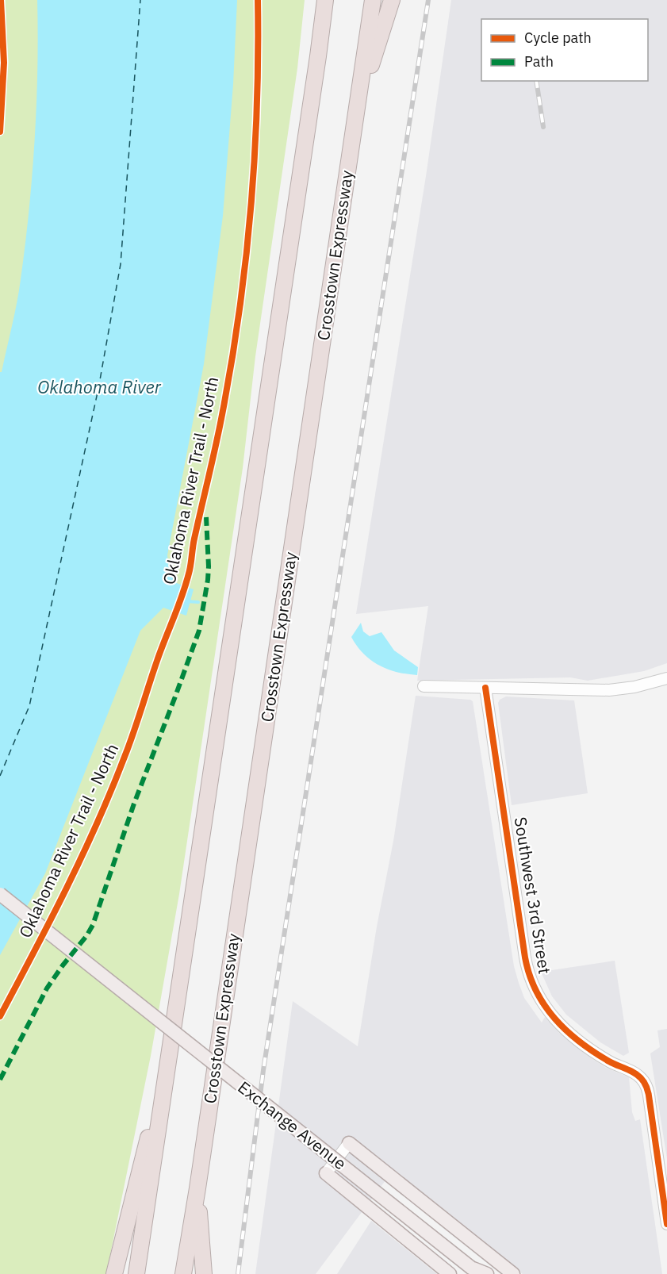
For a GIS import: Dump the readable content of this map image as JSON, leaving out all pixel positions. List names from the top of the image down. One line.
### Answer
{"streets":{"highway":["Crosstown Expressway"],"main road":["Exchange Avenue"],"street":["Southwest 3rd Street"],"cycle path":["Oklahoma River Trail - North"]},"water":["Oklahoma River"],"legend":["Cycle path","Path"]}
